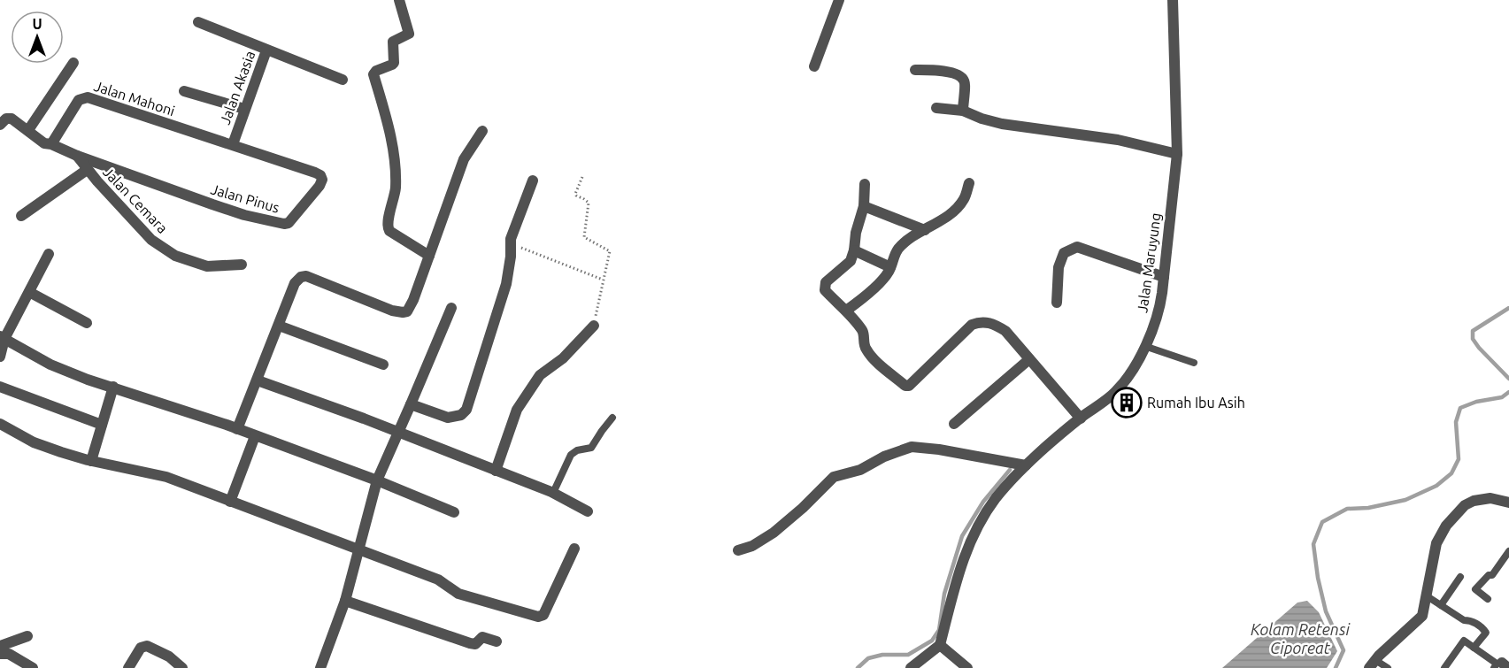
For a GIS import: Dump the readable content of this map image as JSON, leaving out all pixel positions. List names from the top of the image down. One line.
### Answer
{"streets":{"street":["Jalan Akasia","Jalan Mahoni","Jalan Pinus","Jalan Cemara","Jalan Maruyung"]},"crossings":[["Jalan Akasia","Jalan Mahoni"],["Jalan Akasia","Jalan Pinus"],["Jalan Mahoni","Jalan Pinus"],["Jalan Pinus","Jalan Cemara"]],"water":["Kolam Retensi Ciporeat"],"places":{"building":["Rumah Ibu Asih"]},"north":"top"}
